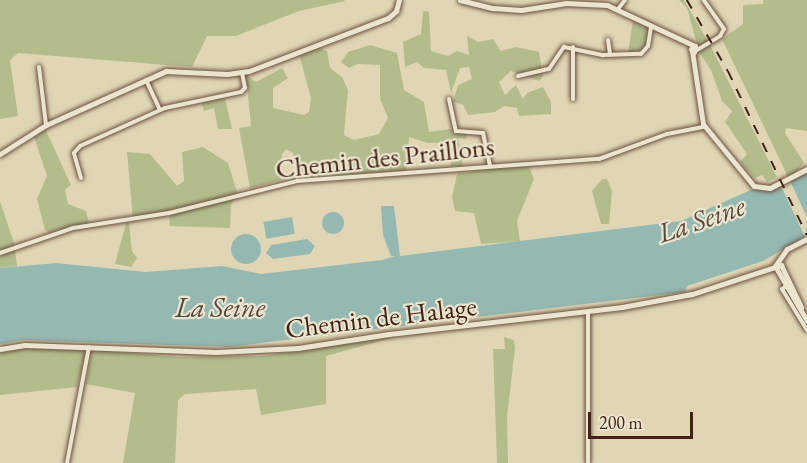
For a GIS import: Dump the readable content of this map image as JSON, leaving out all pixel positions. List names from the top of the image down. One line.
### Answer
{"streets":{"street":["Chemin des Praillons","Chemin de Halage"]},"water":["La Seine"],"scale_bar":"200 m"}
